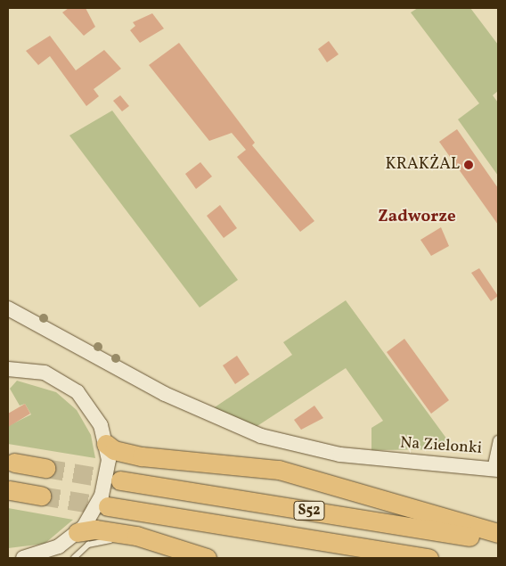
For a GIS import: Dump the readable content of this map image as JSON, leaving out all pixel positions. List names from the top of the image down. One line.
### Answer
{"streets":{"highway":["S52"],"street":["Na Zielonki"]},"districts":["Zadworze"],"places":["KRAKŻAL"]}
